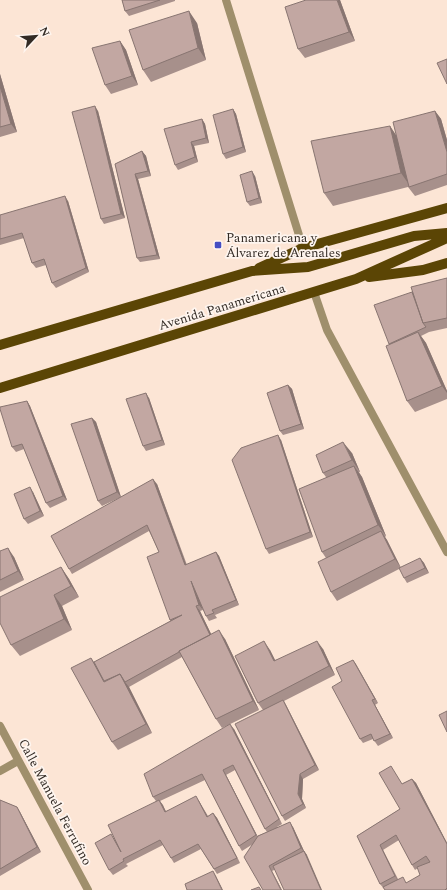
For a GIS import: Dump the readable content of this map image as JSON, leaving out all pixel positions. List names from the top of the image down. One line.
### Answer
{"streets":{"main road":["Avenida Panamericana"],"street":["Calle Manuela Ferrufino"]},"places":{"transit":["Panamericana y Álvarez de Arenales"]},"north":"top right"}
